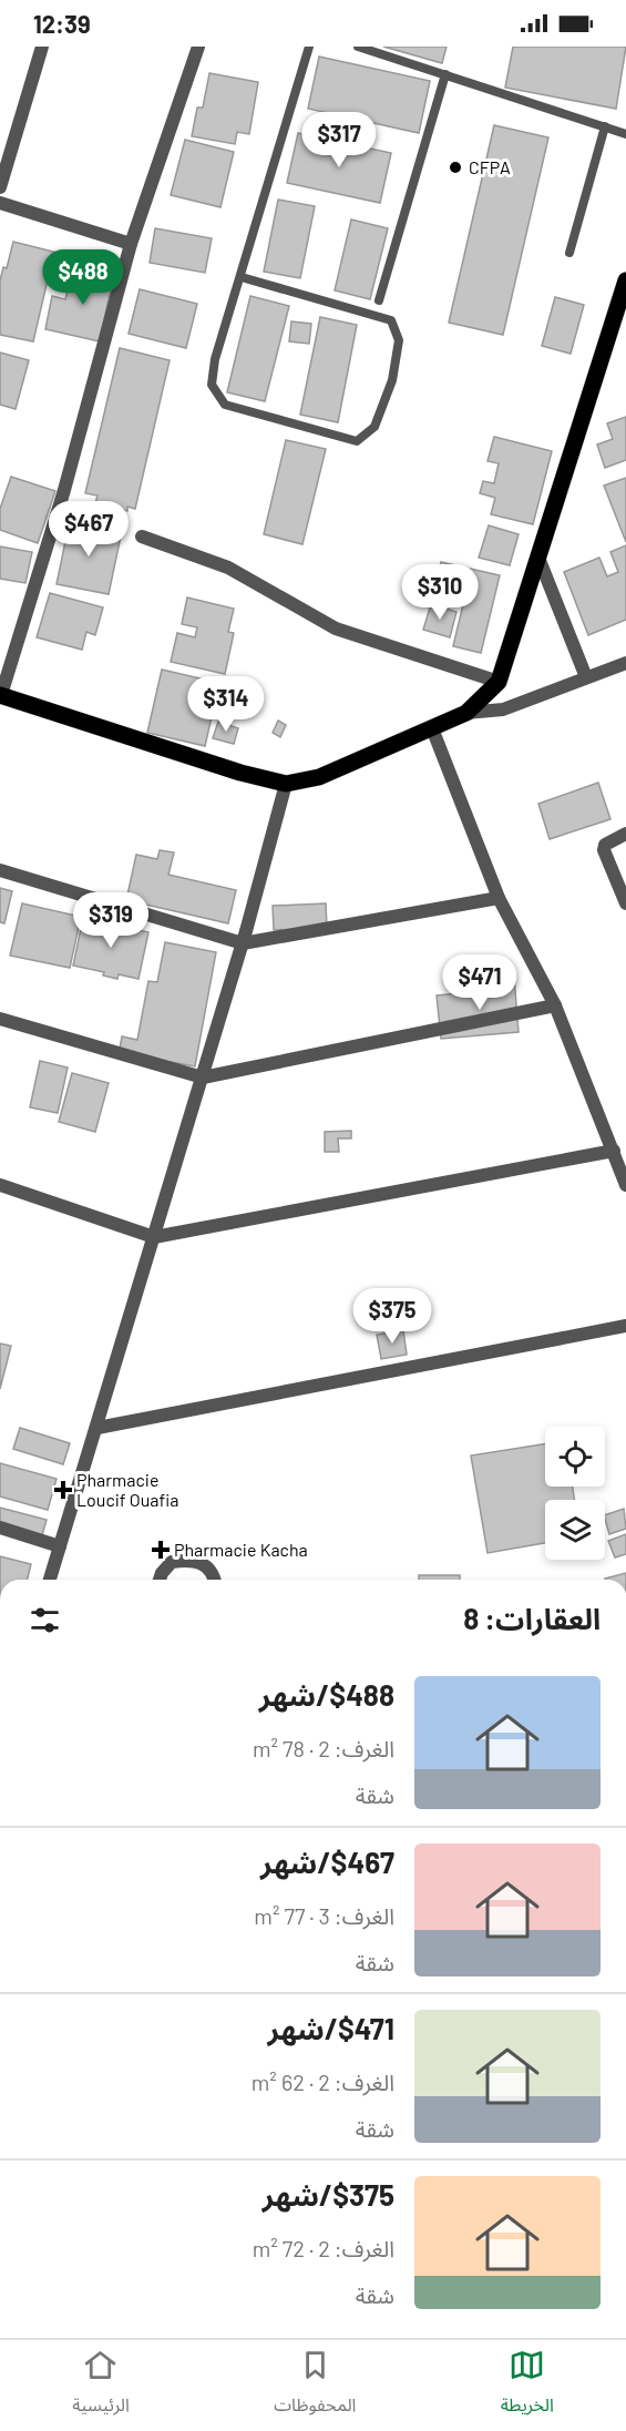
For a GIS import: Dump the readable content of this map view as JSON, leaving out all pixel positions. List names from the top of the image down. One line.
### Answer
{"places":{"other":["CFPA"],"health":["Pharmacie Loucif Ouafia","Pharmacie Kacha"]},"page":{"status":"12:39","price":["$317","$488","$467","$310","$314","$319","$471","$375"],"heading":"العقارات: 8","list":[{"name":"$488/شهر","note":"الغرف: 2 · 78 m² · شقة"},{"name":"$467/شهر","note":"الغرف: 3 · 77 m² · شقة"},{"name":"$471/شهر","note":"الغرف: 2 · 62 m² · شقة"},{"name":"$375/شهر","note":"الغرف: 2 · 72 m² · شقة"}],"tabs":["الخريطة","المحفوظات","الرئيسية"]}}
